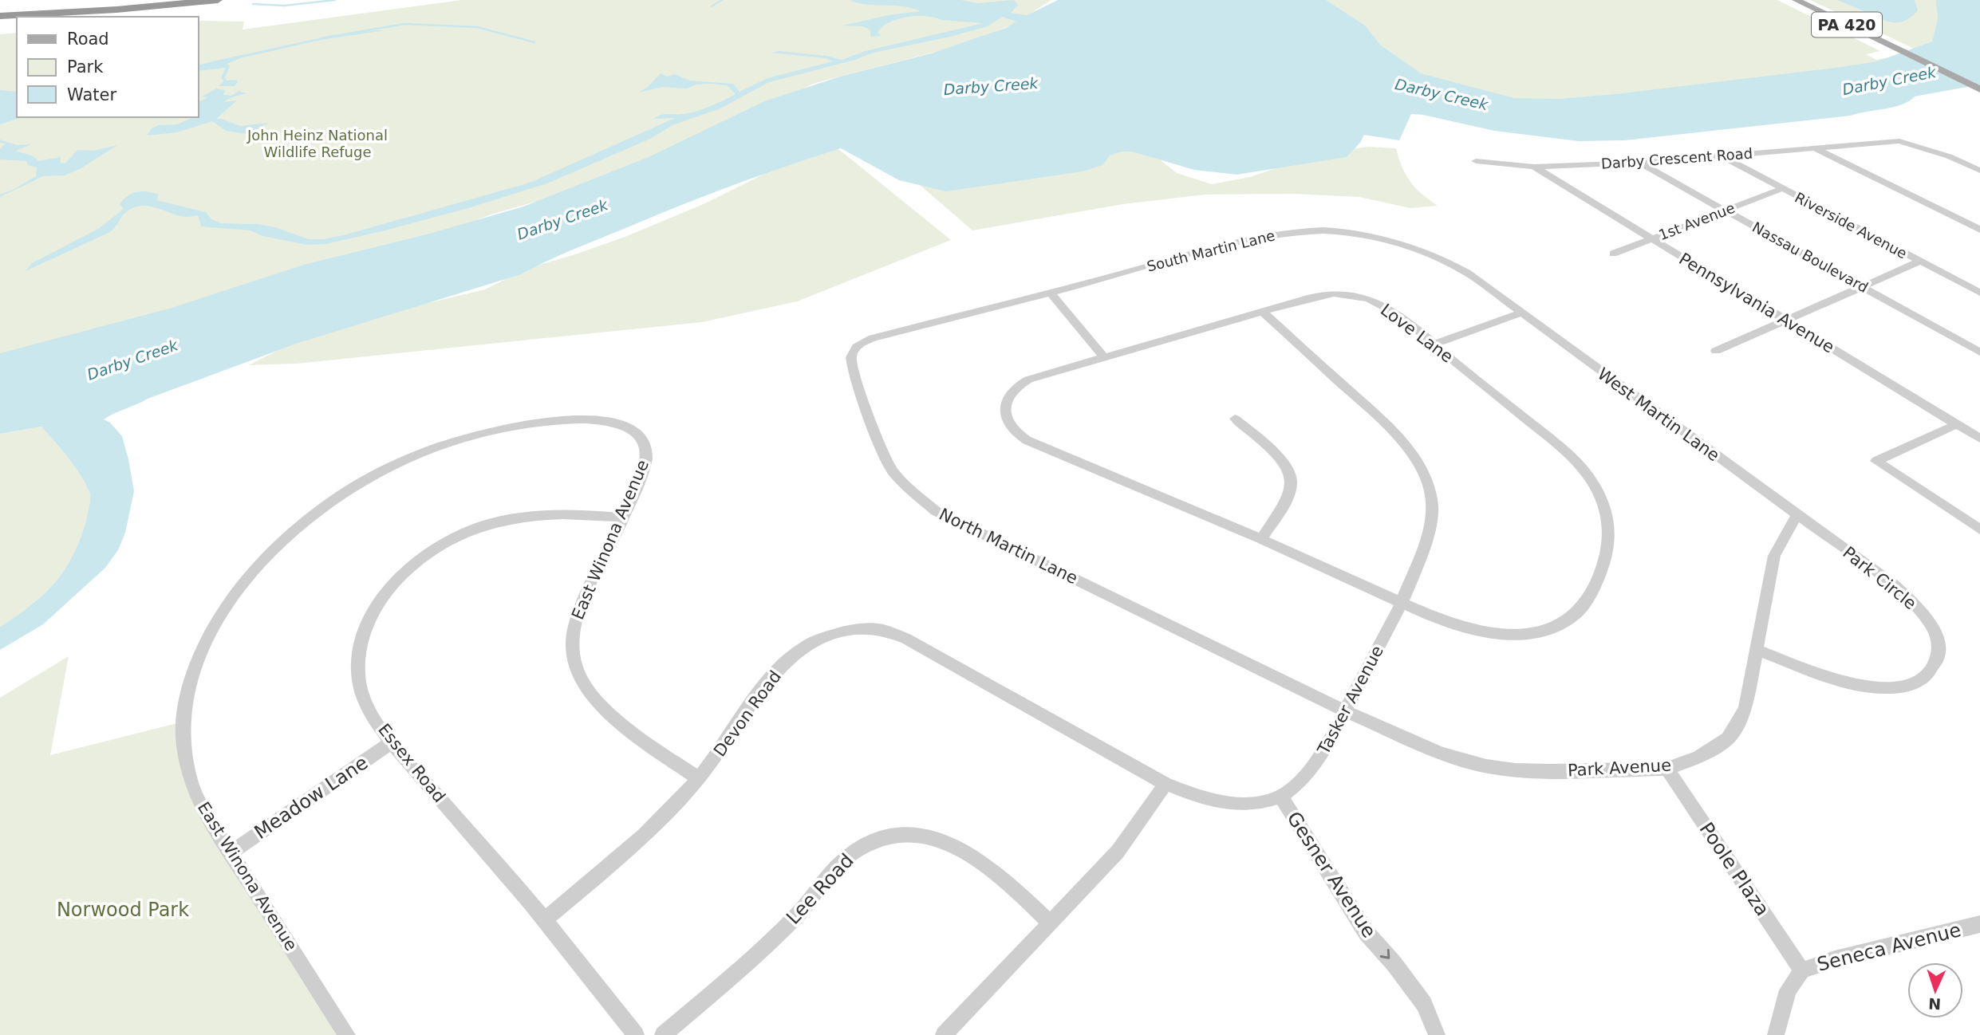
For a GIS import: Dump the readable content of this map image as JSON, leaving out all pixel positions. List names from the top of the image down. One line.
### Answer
{"streets":{"main road":["PA 420"],"street":["Darby Crescent Road","1st Avenue","Riverside Avenue","South Martin Lane","Nassau Boulevard","Pennsylvania Avenue","Love Lane","West Martin Lane","East Winona Avenue","North Martin Lane","Park Circle","Tasker Avenue","Devon Road","Essex Road","Park Avenue","Meadow Lane","Poole Plaza","Gesner Avenue","Lee Road","Seneca Avenue"]},"crossings":[["Darby Crescent Road","Riverside Avenue"],["Darby Crescent Road","Nassau Boulevard"],["Darby Crescent Road","Pennsylvania Avenue"],["1st Avenue","Riverside Avenue"],["1st Avenue","Nassau Boulevard"],["1st Avenue","Pennsylvania Avenue"],["South Martin Lane","West Martin Lane"],["South Martin Lane","North Martin Lane"],["Love Lane","Tasker Avenue"],["West Martin Lane","Park Circle"],["West Martin Lane","Park Avenue"],["East Winona Avenue","Devon Road"],["East Winona Avenue","Essex Road"],["East Winona Avenue","Meadow Lane"],["North Martin Lane","Tasker Avenue"],["North Martin Lane","Park Avenue"],["Park Circle","Park Avenue"],["Tasker Avenue","Devon Road"],["Tasker Avenue","Park Avenue"],["Tasker Avenue","Gesner Avenue"],["Devon Road","Essex Road"],["Essex Road","Meadow Lane"],["Park Avenue","Poole Plaza"],["Poole Plaza","Seneca Avenue"]],"one_way":["Gesner Avenue"],"water":["Darby Creek"],"parks":["John Heinz National Wildlife Refuge","Norwood Park"],"legend":["Road","Park","Water"],"north":"bottom"}
